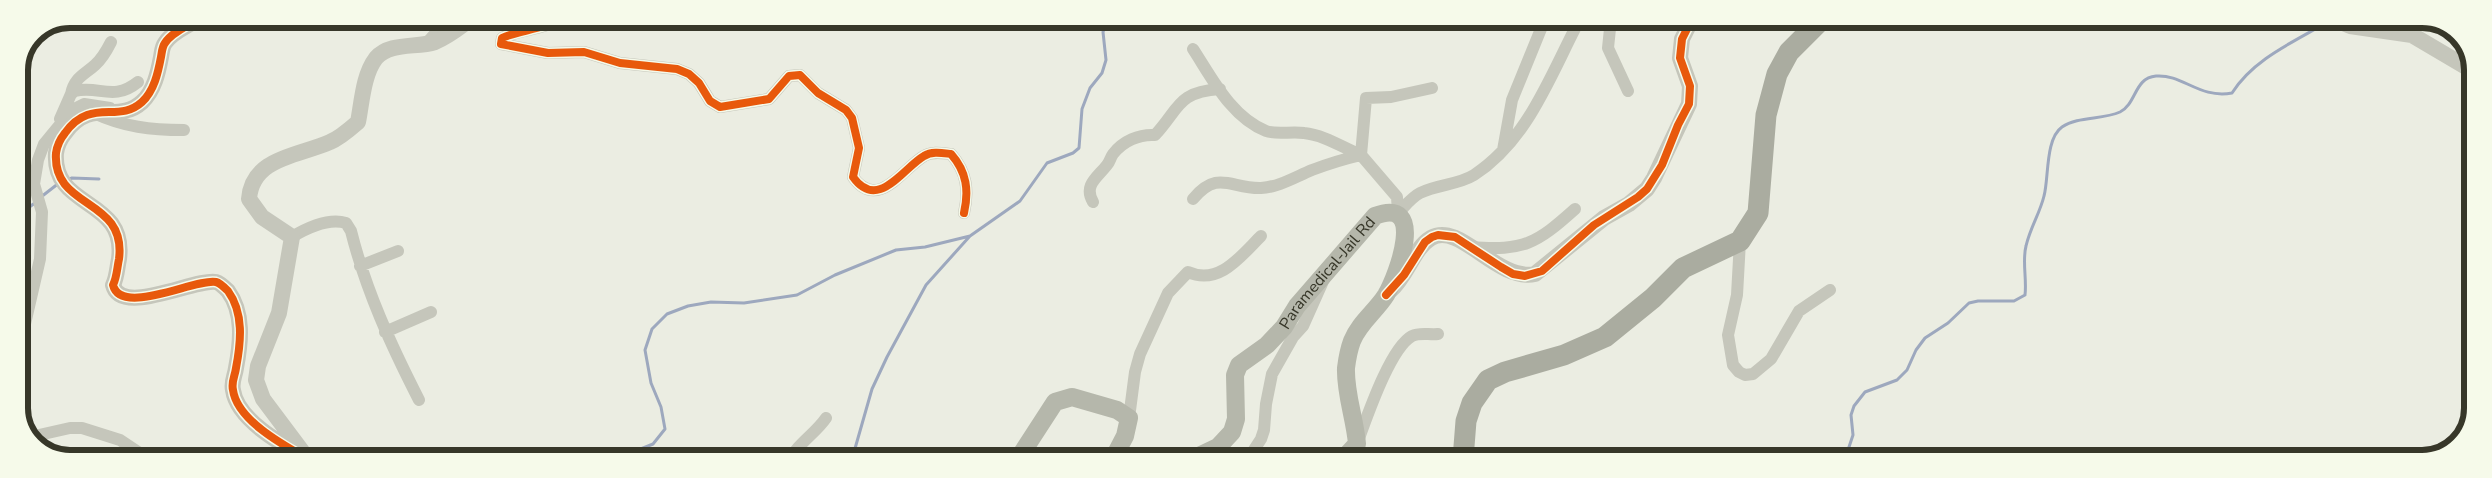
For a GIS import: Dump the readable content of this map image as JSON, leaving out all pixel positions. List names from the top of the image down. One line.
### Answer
{"streets":{"main road":["Paramedical-Jail Rd"]}}
